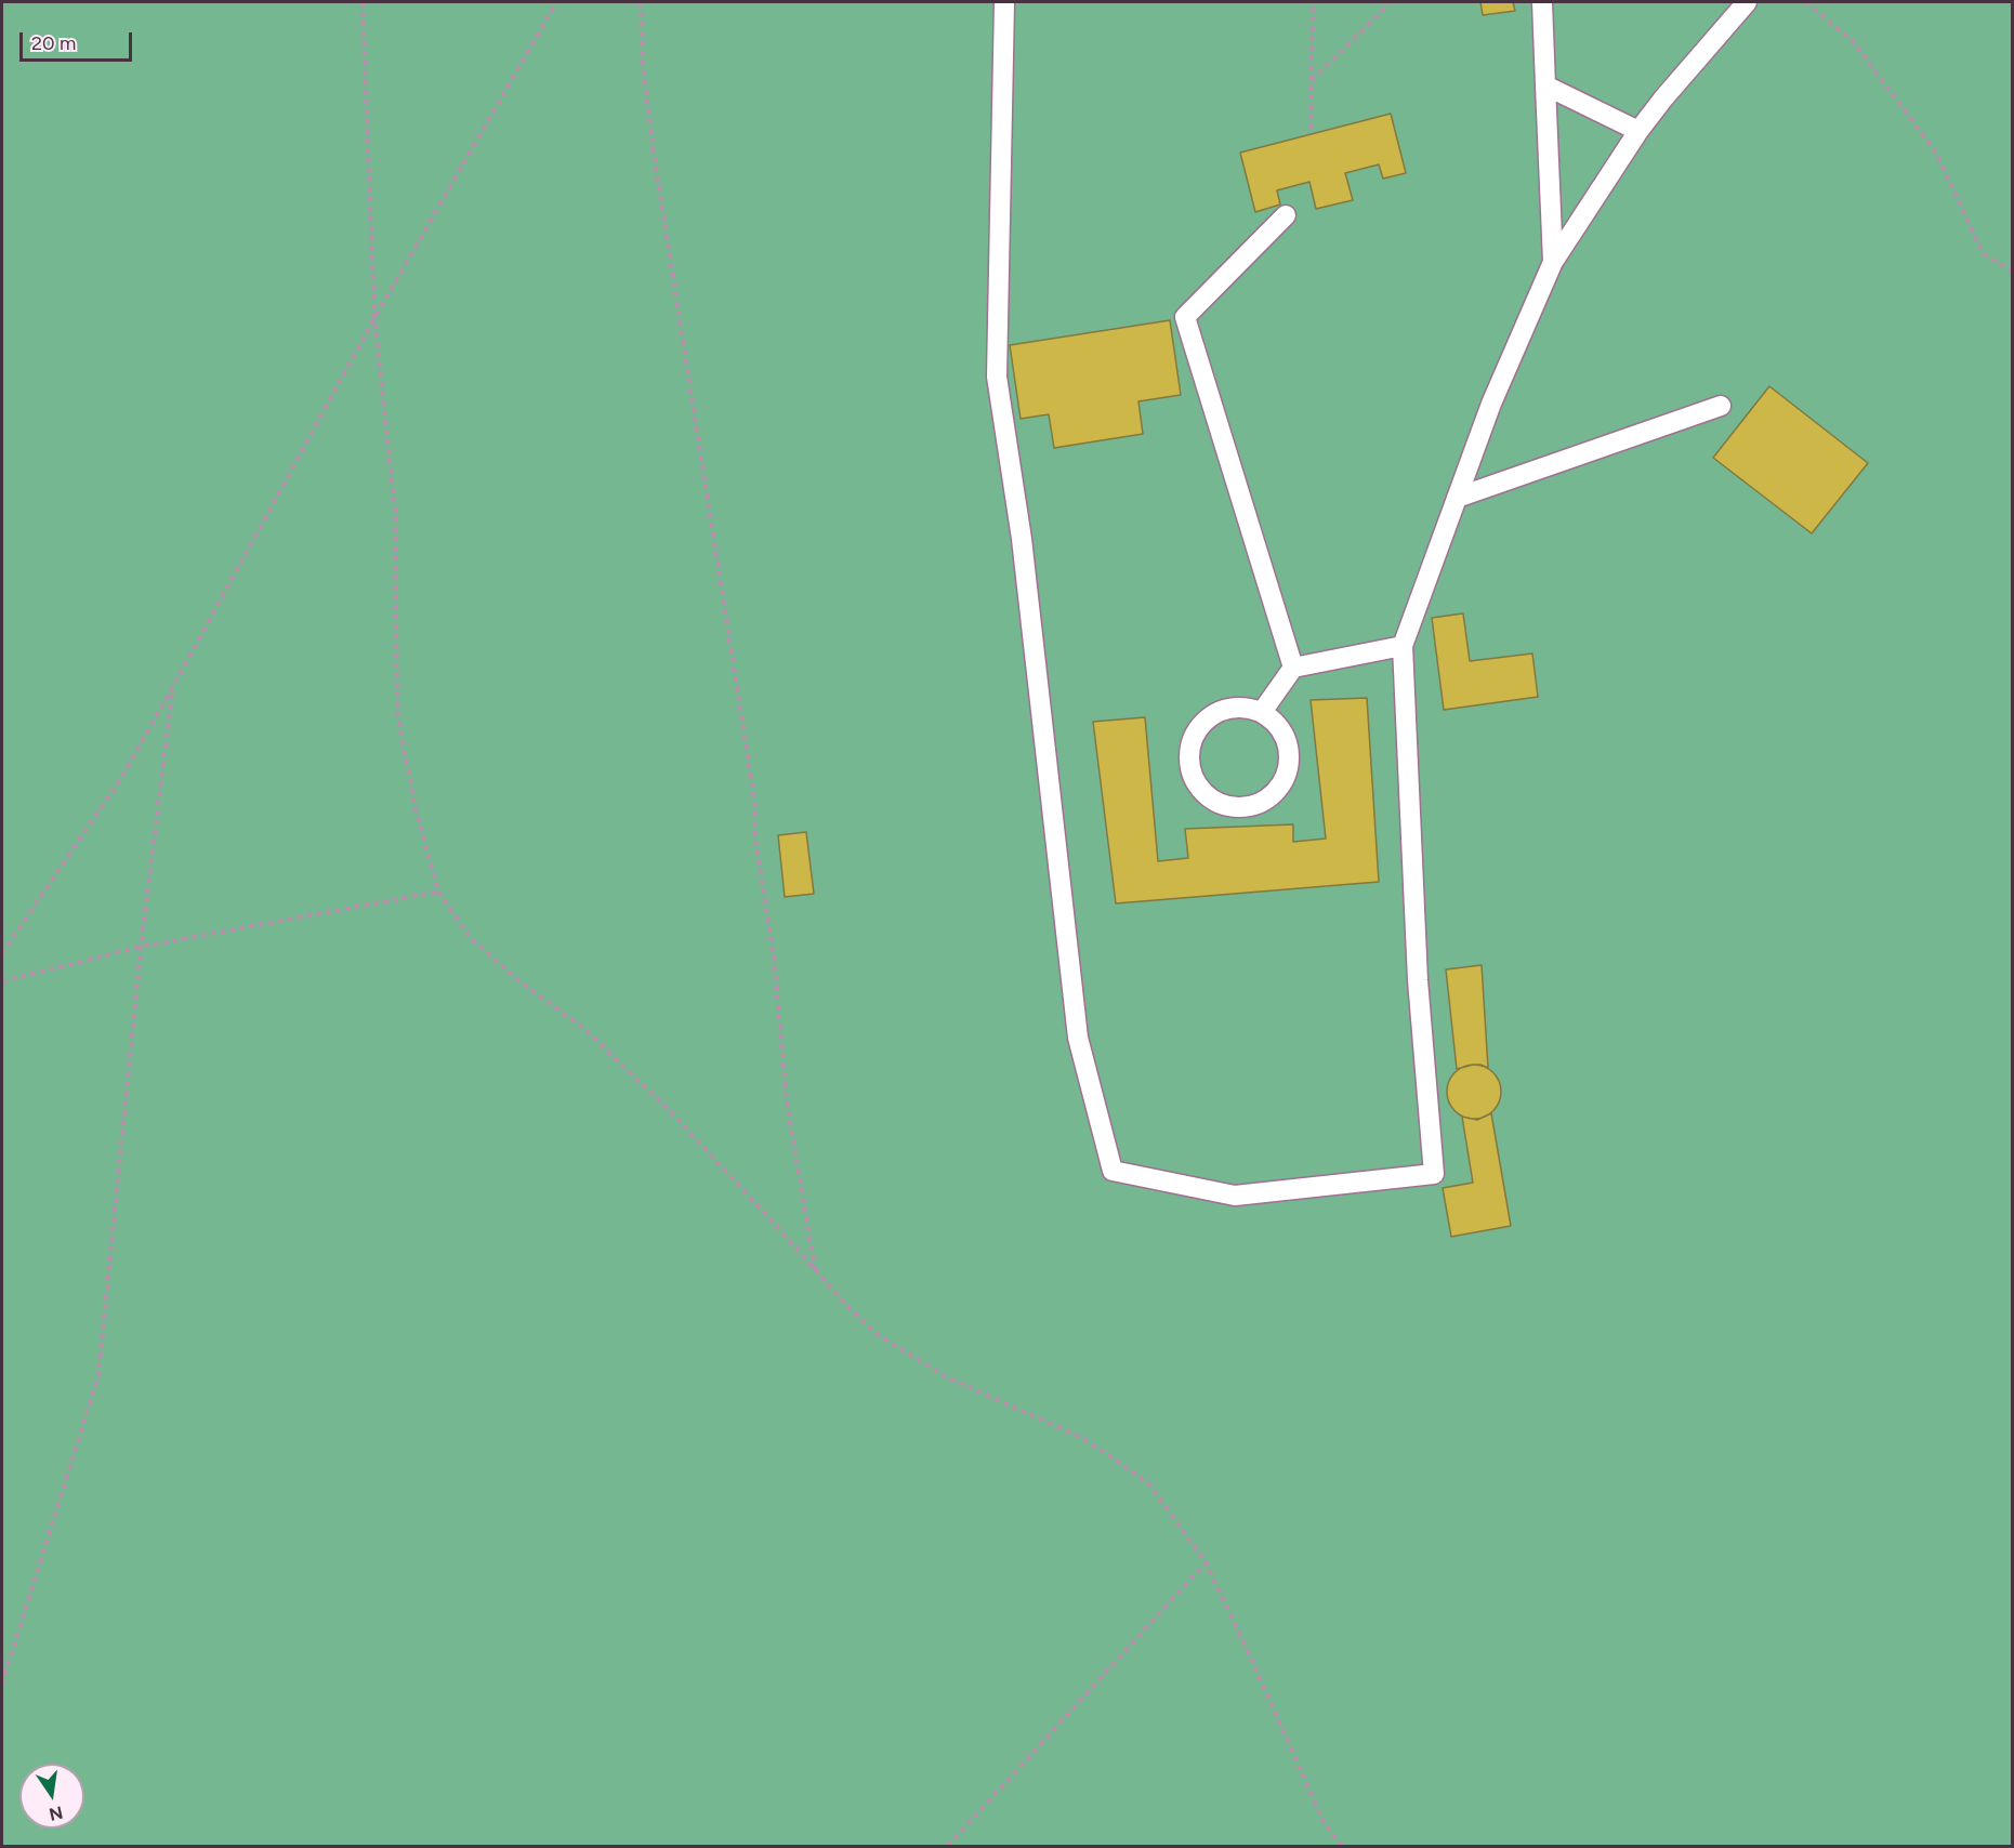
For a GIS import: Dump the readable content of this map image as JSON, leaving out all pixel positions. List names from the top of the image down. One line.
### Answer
{"scale_bar":"20 m","north":"bottom"}
